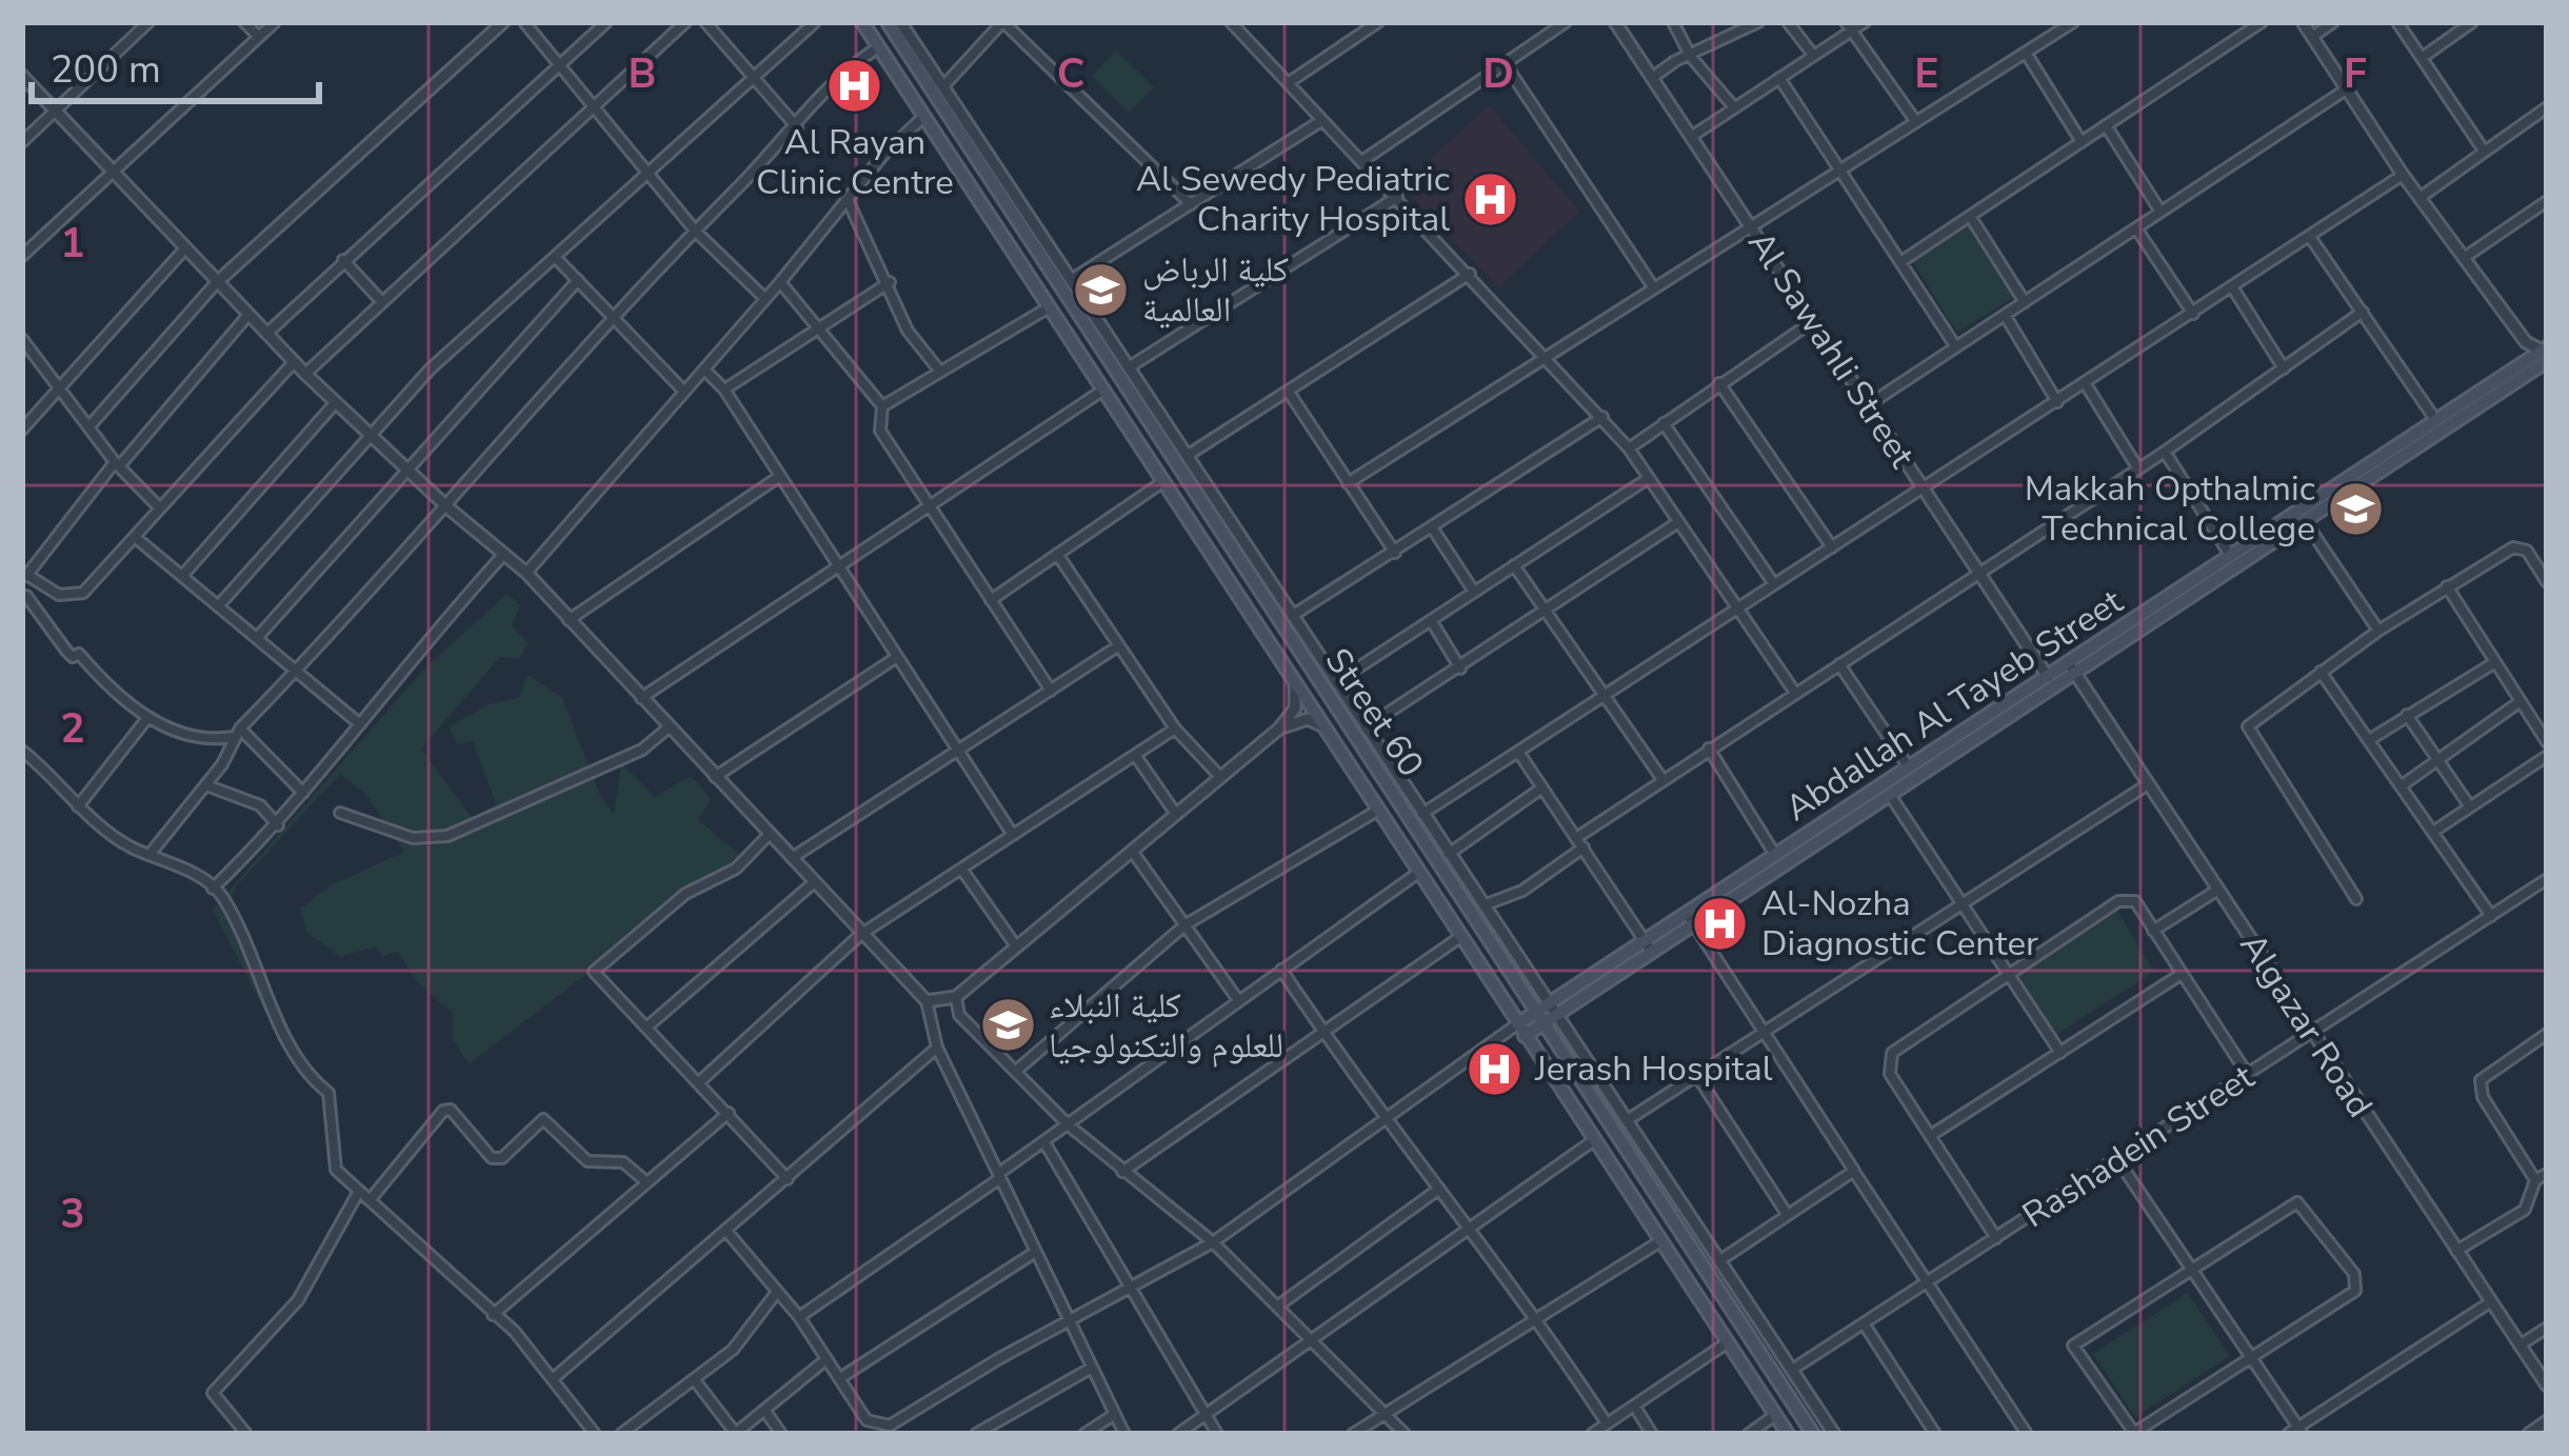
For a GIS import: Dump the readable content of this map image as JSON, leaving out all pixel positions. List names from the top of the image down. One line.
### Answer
{"streets":{"main road":["Abdallah Al Tayeb Street","Street 60"],"street":["Al Sawahli Street","Algazar Road","Rashadein Street"]},"crossings":[["Al Sawahli Street","Abdallah Al Tayeb Street"],["Abdallah Al Tayeb Street","Street 60"],["Abdallah Al Tayeb Street","Algazar Road"],["Algazar Road","Rashadein Street"]],"places":{"hospital":["Al Rayan Clinic Centre","Al Sewedy Pediatric Charity Hospital","Al-Nozha Diagnostic Center","Jerash Hospital"],"school or university":["كلية الرباض العالمية","Makkah Opthalmic Technical College","كلية النبلاء للعلوم والتكنولوجيا"]},"scale_bar":"200 m","grid":{"columns":["B","C","D","E","F"],"rows":["1","2","3"]}}
